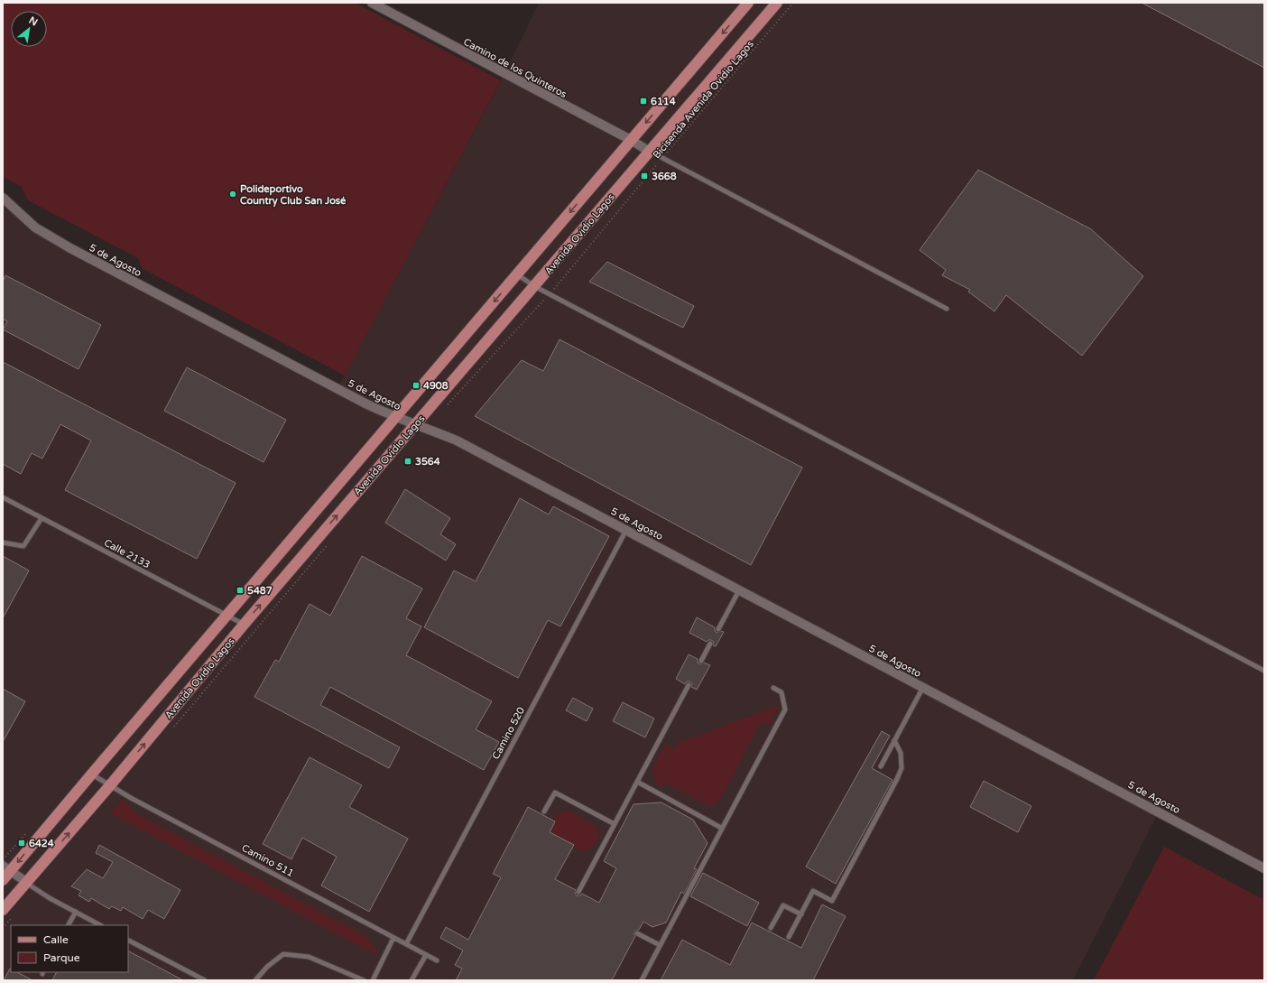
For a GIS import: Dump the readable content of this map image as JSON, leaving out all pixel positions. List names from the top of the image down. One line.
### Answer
{"streets":{"main road":["Avenida Ovidio Lagos"],"street":["Camino de los Quinteros","5 de Agosto"],"lane":["Calle 2133","Camino 520","Camino 511"],"path":["Bicisenda Avenida Ovidio Lagos"]},"crossings":[["Camino de los Quinteros","Avenida Ovidio Lagos"],["Avenida Ovidio Lagos","5 de Agosto"],["Avenida Ovidio Lagos","Calle 2133"],["Avenida Ovidio Lagos","Camino 511"],["5 de Agosto","Camino 520"],["Camino 520","Camino 511"]],"places":{"transit":["6114","3668","4908","3564","5487","6424"],"other":["Polideportivo Country Club San José"]},"legend":["Calle","Parque"],"north":"top right"}
